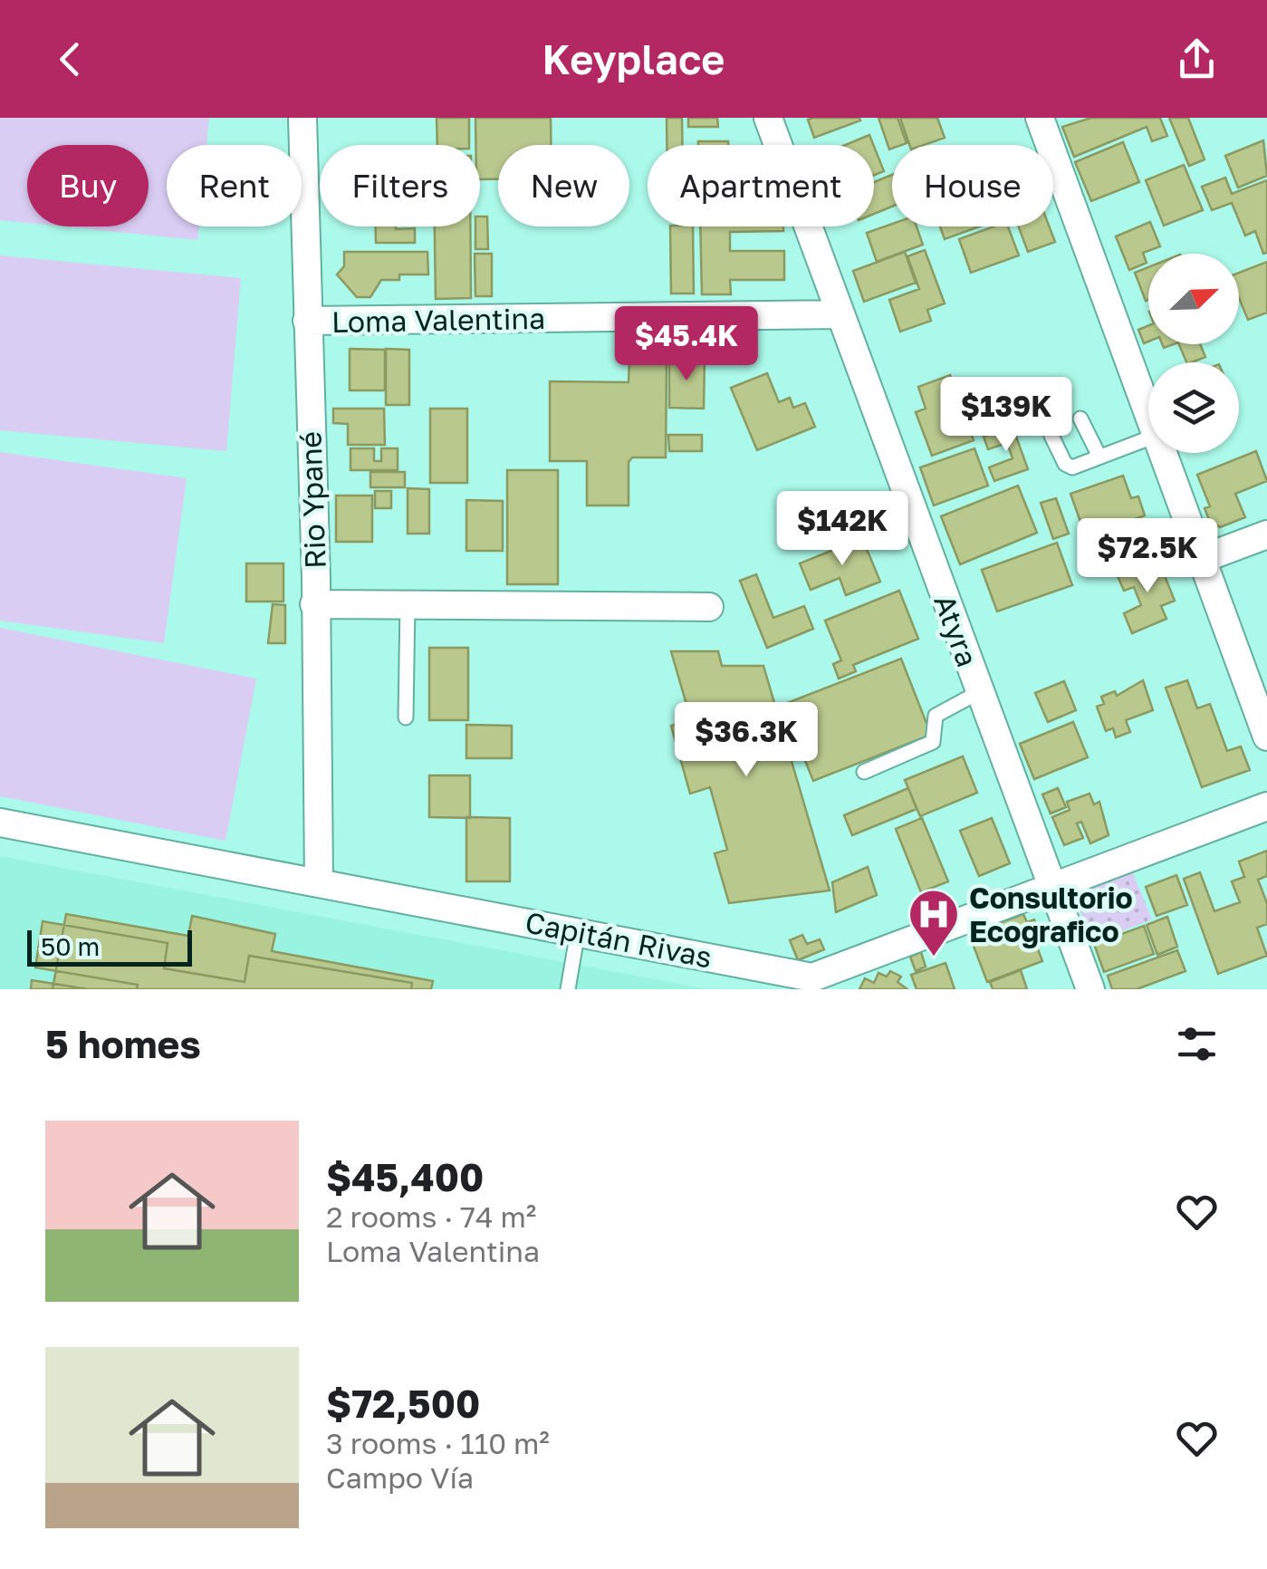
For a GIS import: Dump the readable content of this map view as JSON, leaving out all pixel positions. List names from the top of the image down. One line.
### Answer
{"streets":{"street":["Loma Valentina","Rio Ypané","Atyra","Capitán Rivas"]},"crossings":[["Loma Valentina","Rio Ypané"],["Loma Valentina","Atyra"],["Rio Ypané","Capitán Rivas"],["Atyra","Capitán Rivas"]],"places":{"hospital":["Consultorio Ecografico"]},"scale_bar":"50 m","north":"top right","page":{"header":"Keyplace","chip":["Buy","Rent","Filters","New","Apartment","House"],"price":["$45.4K","$139K","$142K","$72.5K","$36.3K"],"scale":"50 m","heading":"5 homes","list":[{"name":"$45,400","note":"2 rooms · 74 m² · Loma Valentina"},{"name":"$72,500","note":"3 rooms · 110 m² · Campo Vía"}]}}
